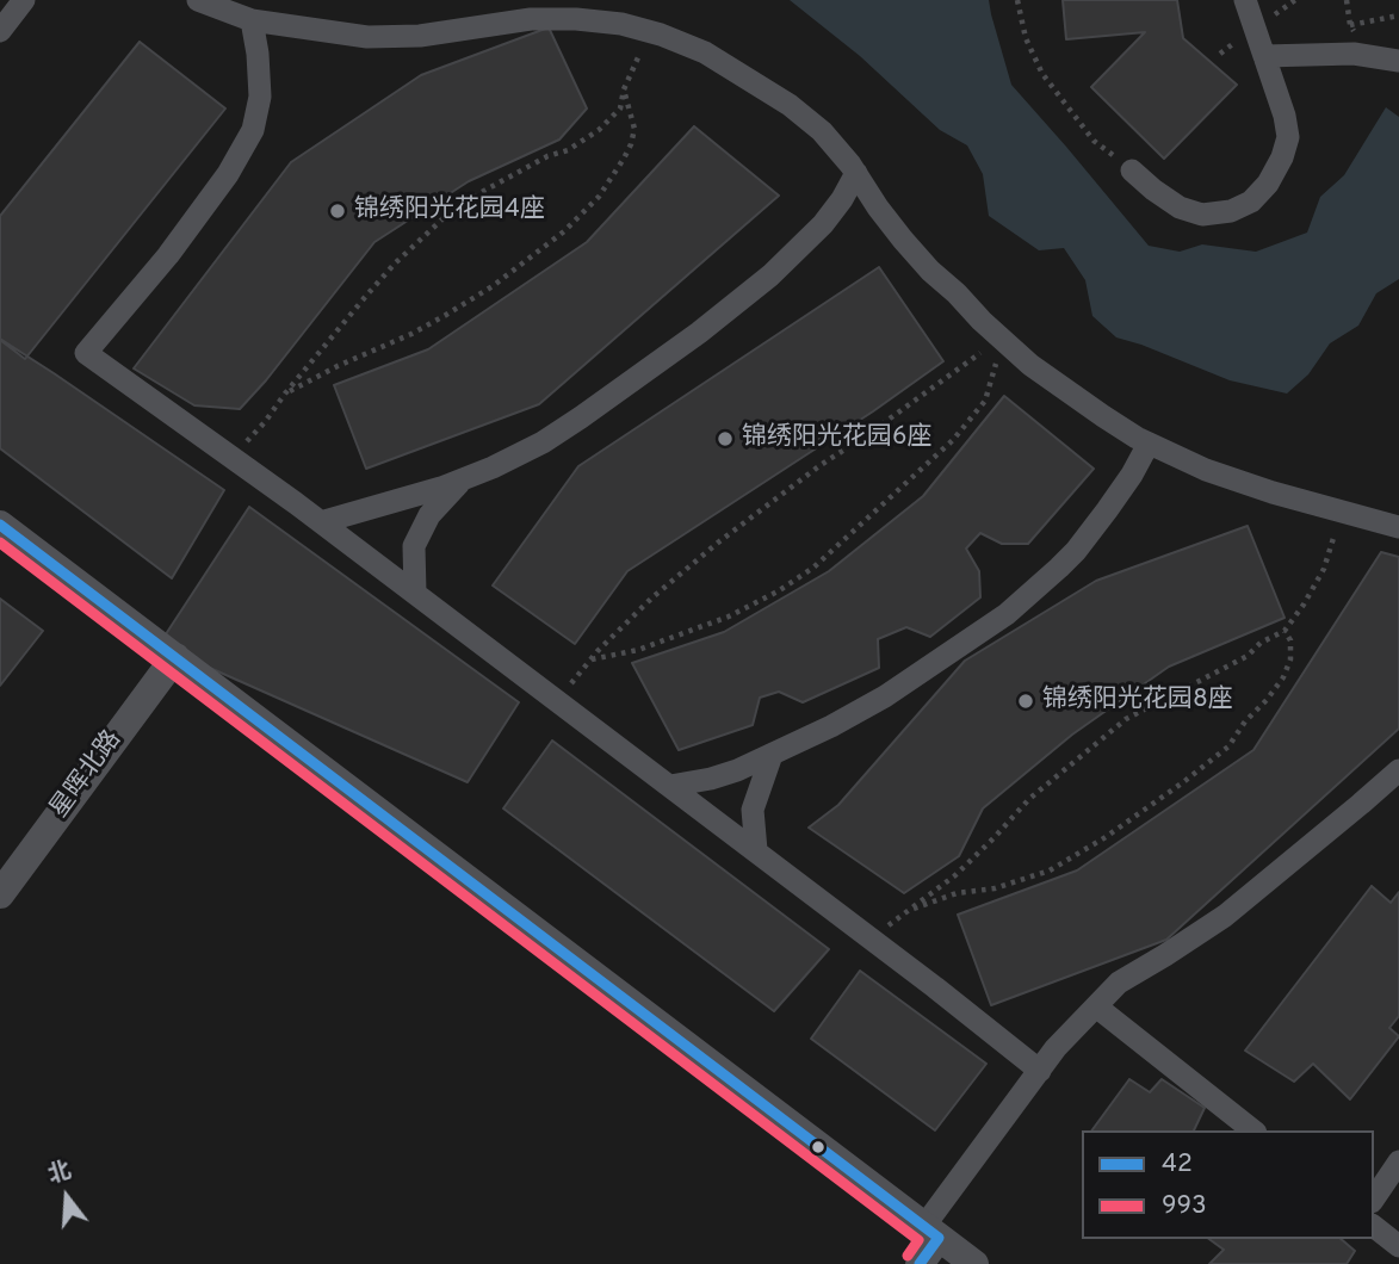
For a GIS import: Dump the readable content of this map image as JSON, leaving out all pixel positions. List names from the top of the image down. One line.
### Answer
{"streets":{"street":["星晖北路"]},"places":["锦绣阳光花园4座","锦绣阳光花园6座","锦绣阳光花园8座"],"lines":["transit line 42","transit line 993"],"legend":["42","993"],"north":"top"}
